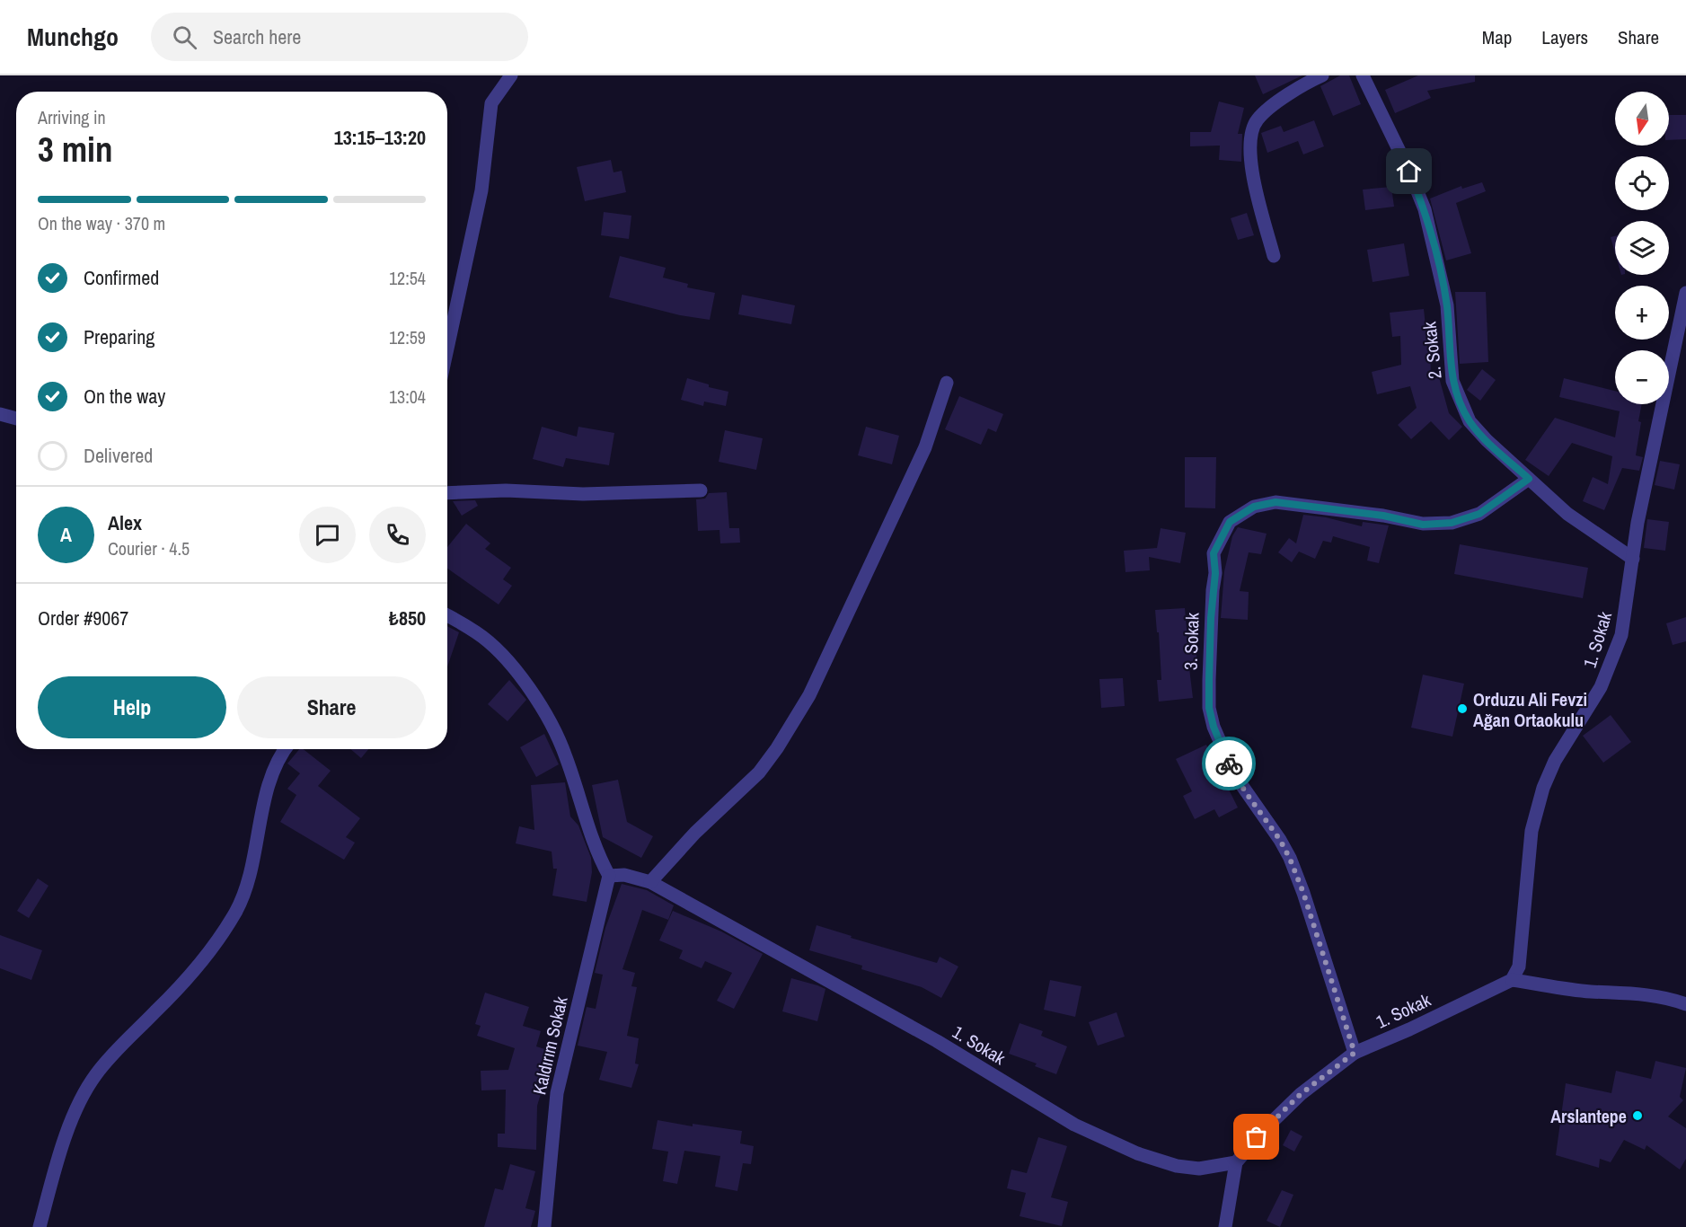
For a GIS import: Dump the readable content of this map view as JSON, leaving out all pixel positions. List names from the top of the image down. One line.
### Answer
{"streets":{"street":["2. Sokak","1. Sokak","3. Sokak","Kaldırım Sokak"]},"crossings":[["2. Sokak","1. Sokak"],["2. Sokak","3. Sokak"],["1. Sokak","3. Sokak"],["1. Sokak","Kaldırım Sokak"]],"places":["Orduzu Ali Fevzi Ağan Ortaokulu","Arslantepe"],"north":"bottom","page":{"header":"Munchgo","search":"Search here","nav":["Map","Layers","Share"],"map_buttons":["+","−"],"heading":["3 min","Arriving in","13:15–13:20"],"panel":["Alex","Courier · 4.5","Order #9067","₺850"],"bar":"On the way · 370 m","list":[["Confirmed","12:54"],["Preparing","12:59"],["On the way","13:04"],"Delivered"],"round":"A","buttons":["Help","Share"]}}
